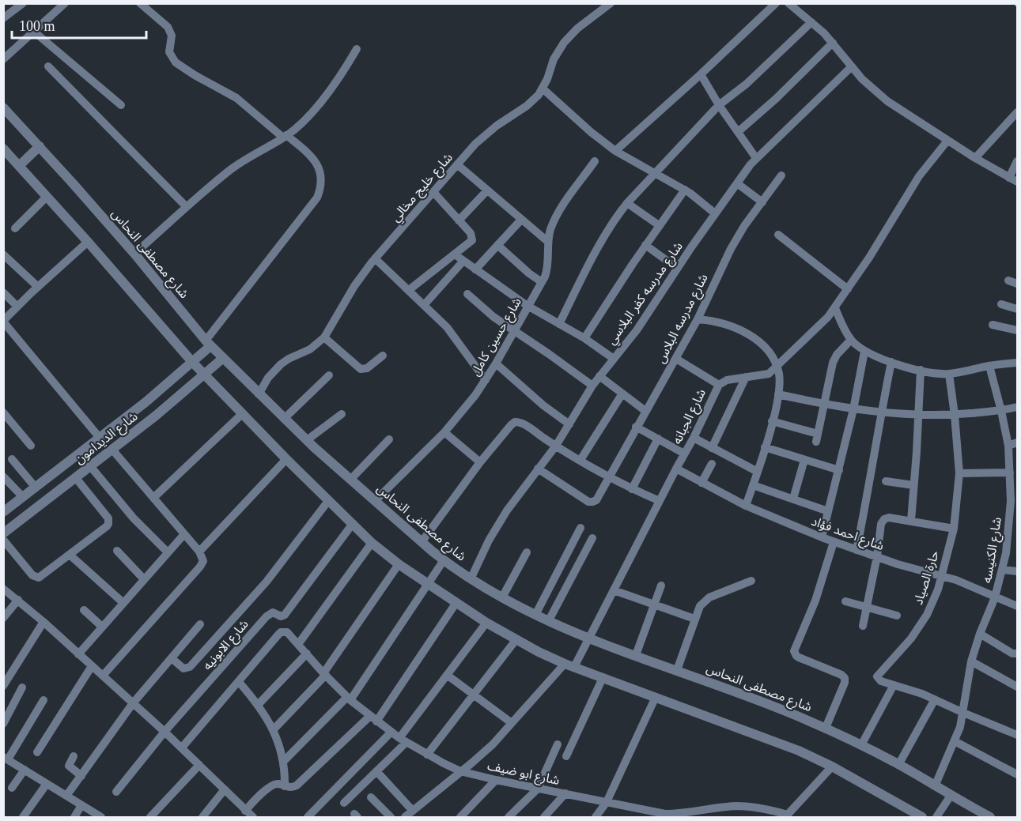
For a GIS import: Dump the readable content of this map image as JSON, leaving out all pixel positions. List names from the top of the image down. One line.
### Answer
{"streets":{"street":["شارع خليج مخالي","شارع مصطفى النحاس","شارع مدرسه كفر البلاسي","شارع مدرسه البلاس","شارع حسين كامل","شارع الجبانه","شارع الديدامون","شارع احمد فؤاد","شارع الكنيسه","حارة الصياد","شارع الابونيه","شارع ابو ضيف"]},"crossings":[["شارع خليج مخالي","شارع مصطفى النحاس"],["شارع مصطفى النحاس","شارع مدرسه كفر البلاسي"],["شارع مصطفى النحاس","شارع حسين كامل"],["شارع مصطفى النحاس","شارع الجبانه"],["شارع مصطفى النحاس","شارع الديدامون"],["شارع مصطفى النحاس","شارع الكنيسه"],["شارع مدرسه كفر البلاسي","شارع مدرسه البلاس"],["شارع الجبانه","شارع احمد فؤاد"],["شارع الجبانه","شارع ابو ضيف"],["شارع احمد فؤاد","شارع الكنيسه"],["شارع احمد فؤاد","حارة الصياد"],["شارع الكنيسه","حارة الصياد"]],"scale_bar":"100 m"}
